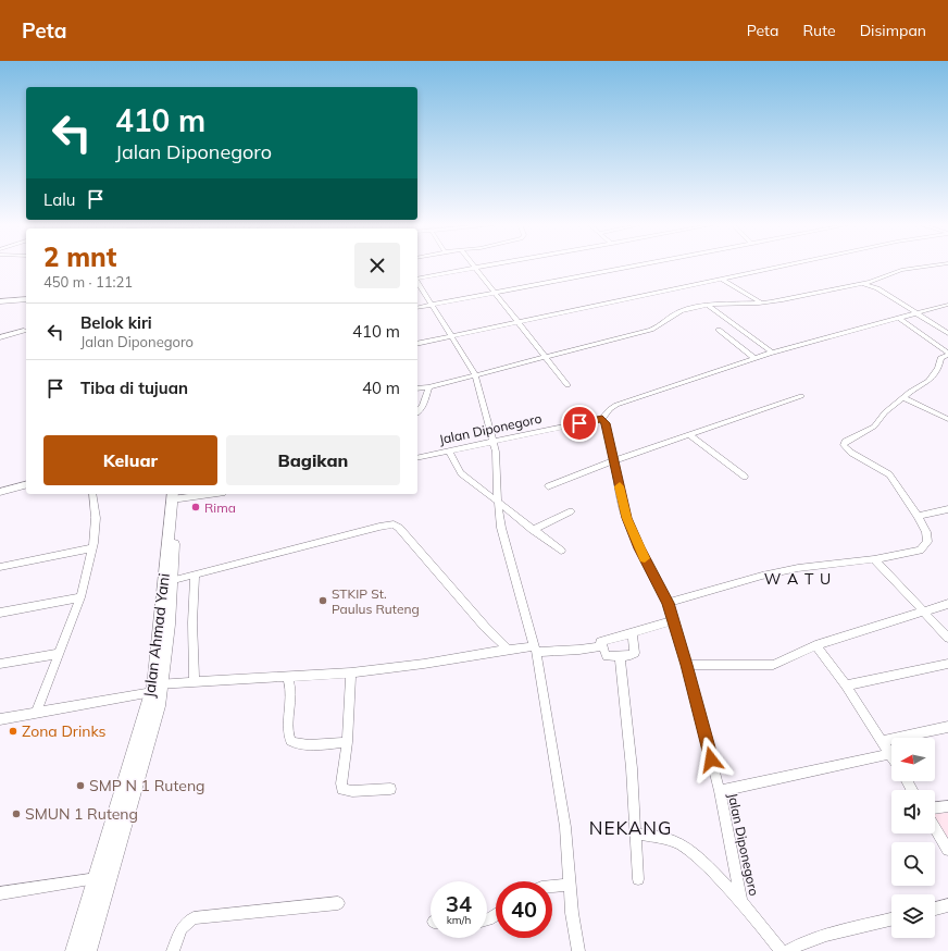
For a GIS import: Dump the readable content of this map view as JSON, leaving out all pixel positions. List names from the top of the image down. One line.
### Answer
{"streets":{"highway":["Jalan Ahmad Yani"],"street":["Jalan Diponegoro"]},"districts":["W A T U","NEKANG"],"places":["Rima","STKIP St. Paulus Ruteng","Zona Drinks","SMP N 1 Ruteng","SMUN 1 Ruteng"],"north":"left","page":{"header":"Peta","nav":["Peta","Rute","Disimpan"],"turn":["410 m","Jalan Diponegoro"],"then":"Lalu","heading":["2 mnt","450 m · 11:21"],"list":[{"name":"Belok kiri","note":"Jalan Diponegoro","value":"410 m"},{"name":"Tiba di tujuan","value":"40 m"}],"buttons":["Keluar","Bagikan"],"speed":"34 km/h","limit":"40"}}
